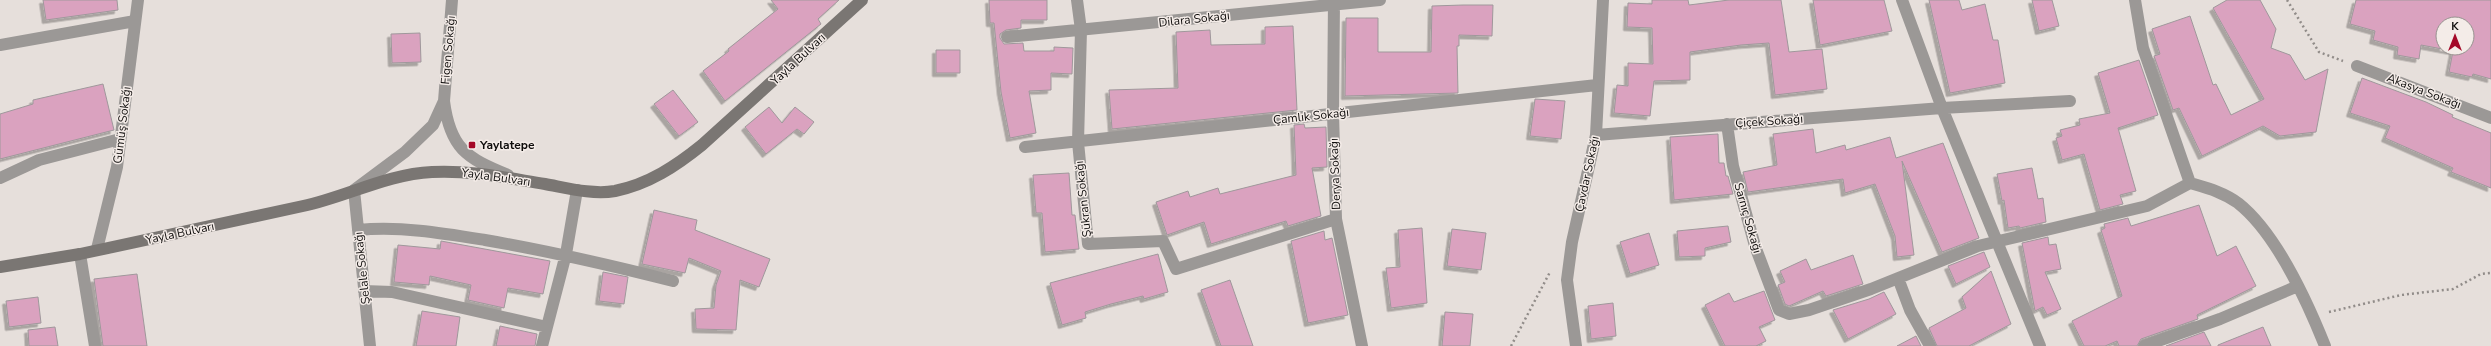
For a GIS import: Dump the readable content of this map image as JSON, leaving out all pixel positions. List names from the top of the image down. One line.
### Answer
{"streets":{"main road":["Yayla Bulvarı"],"street":["Dilara Sokağı","Figen Sokağı","Akasya Sokağı","Çamlık Sokağı","Çiçek Sokağı","Gümüş Sokağı","Derya Sokağı","Çavdar Sokağı","Şükran Sokağı","Sarnıç Sokağı","Şelale Sokağı"]},"crossings":[["Dilara Sokağı","Derya Sokağı"],["Dilara Sokağı","Şükran Sokağı"],["Yayla Bulvarı","Gümüş Sokağı"],["Yayla Bulvarı","Şelale Sokağı"],["Çamlık Sokağı","Derya Sokağı"],["Çamlık Sokağı","Çavdar Sokağı"],["Çamlık Sokağı","Şükran Sokağı"],["Çiçek Sokağı","Çavdar Sokağı"],["Çiçek Sokağı","Sarnıç Sokağı"],["Derya Sokağı","Şükran Sokağı"]],"places":{"transit":["Yaylatepe"]},"north":"top"}
